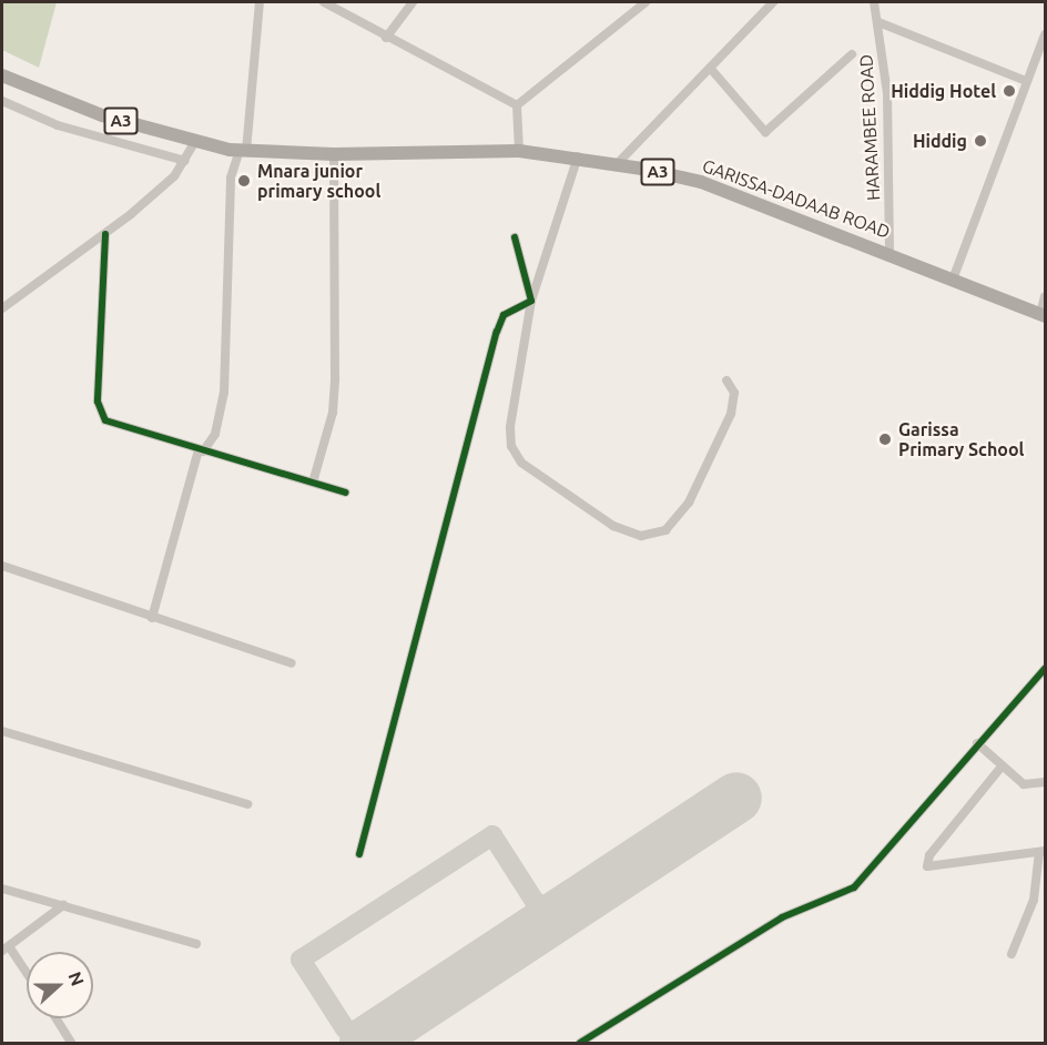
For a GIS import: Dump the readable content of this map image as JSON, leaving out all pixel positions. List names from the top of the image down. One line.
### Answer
{"streets":{"highway":["A3","GARISSA-DADAAB ROAD"],"street":["HARAMBEE ROAD"]},"crossings":[["A3","GARISSA-DADAAB ROAD"],["HARAMBEE ROAD","GARISSA-DADAAB ROAD"]],"places":["Hiddig Hotel","Hiddig","Mnara junior primary school","Garissa Primary School"],"north":"right"}
